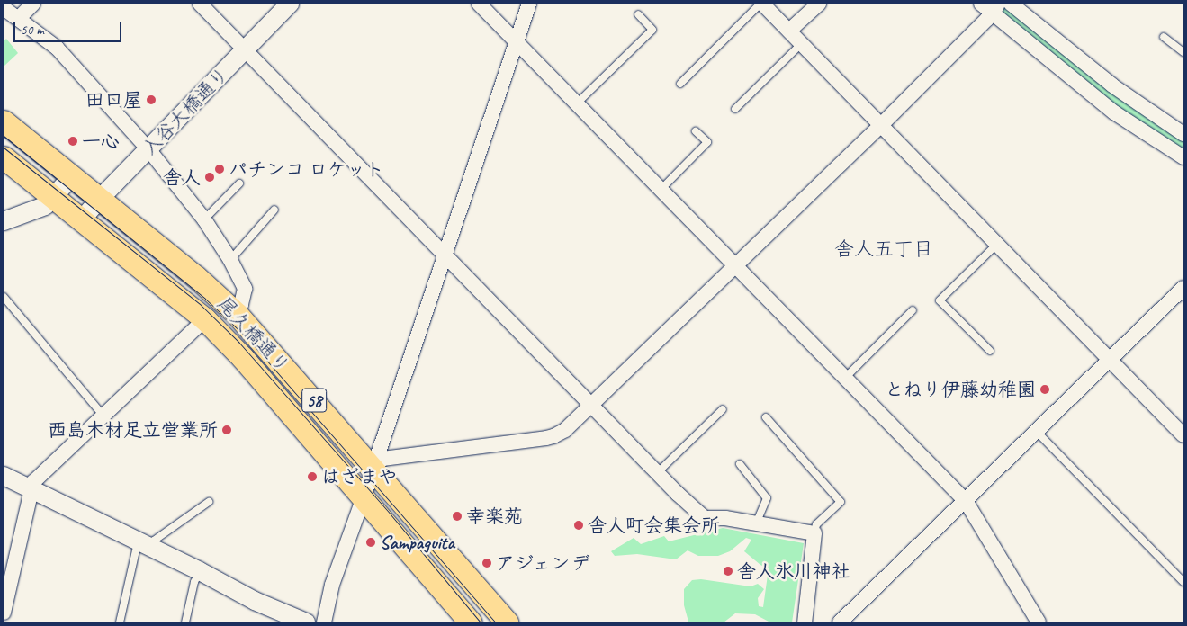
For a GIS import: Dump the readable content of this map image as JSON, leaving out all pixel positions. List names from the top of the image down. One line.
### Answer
{"streets":{"main road":["尾久橋通り","58"],"street":["入谷大橋通り"]},"crossings":[["入谷大橋通り","尾久橋通り"]],"districts":["舎人五丁目"],"places":["田口屋","一心","パチンコ ロケット","舎人","とねり伊藤幼稚園","西島木材足立営業所","はざまや","幸楽苑","舎人町会集会所","Sampaguita","アジェンデ","舎人氷川神社"],"scale_bar":"50 m"}
